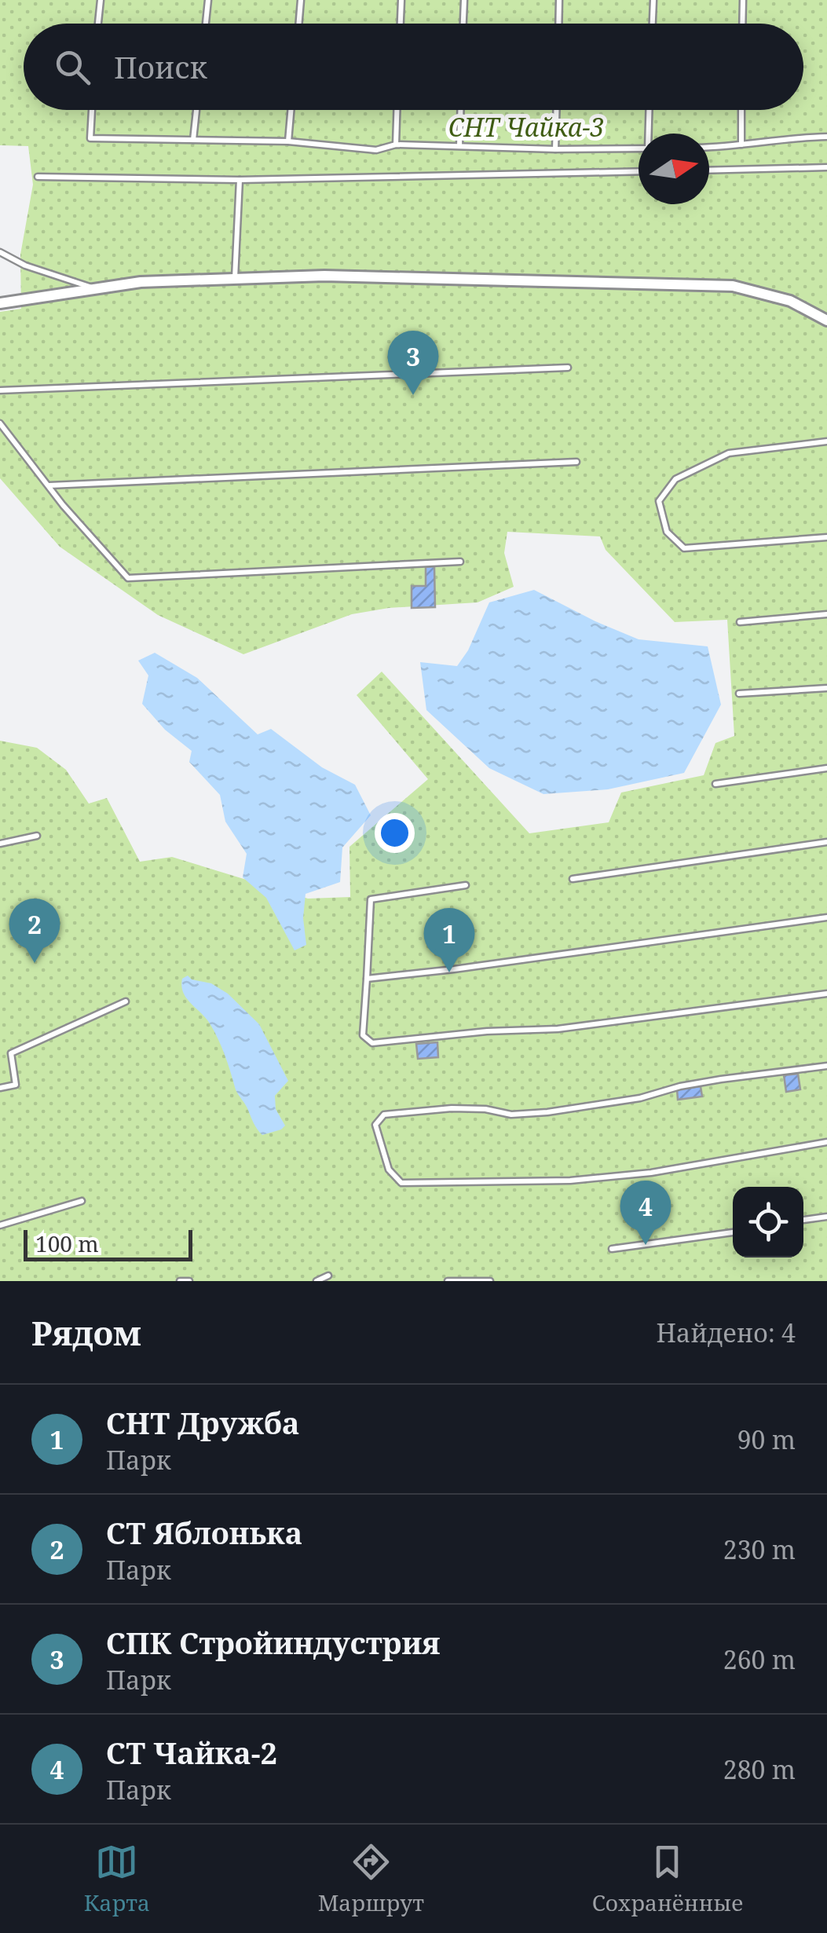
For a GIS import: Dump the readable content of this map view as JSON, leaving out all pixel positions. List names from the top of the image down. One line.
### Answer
{"parks":["СНТ Чайка-3"],"scale_bar":"100 m","north":"right","page":{"search":"Поиск","pins":["3","2","1","4"],"scale":"100 m","heading":["Рядом","Найдено: 4"],"list":[{"mark":"1","name":"СНТ Дружба","note":"Парк","value":"90 m"},{"mark":"2","name":"СТ Яблонька","note":"Парк","value":"230 m"},{"mark":"3","name":"СПК Стройиндустрия","note":"Парк","value":"260 m"},{"mark":"4","name":"СТ Чайка-2","note":"Парк","value":"280 m"}],"nav":["Карта","Маршрут","Сохранённые"]}}
